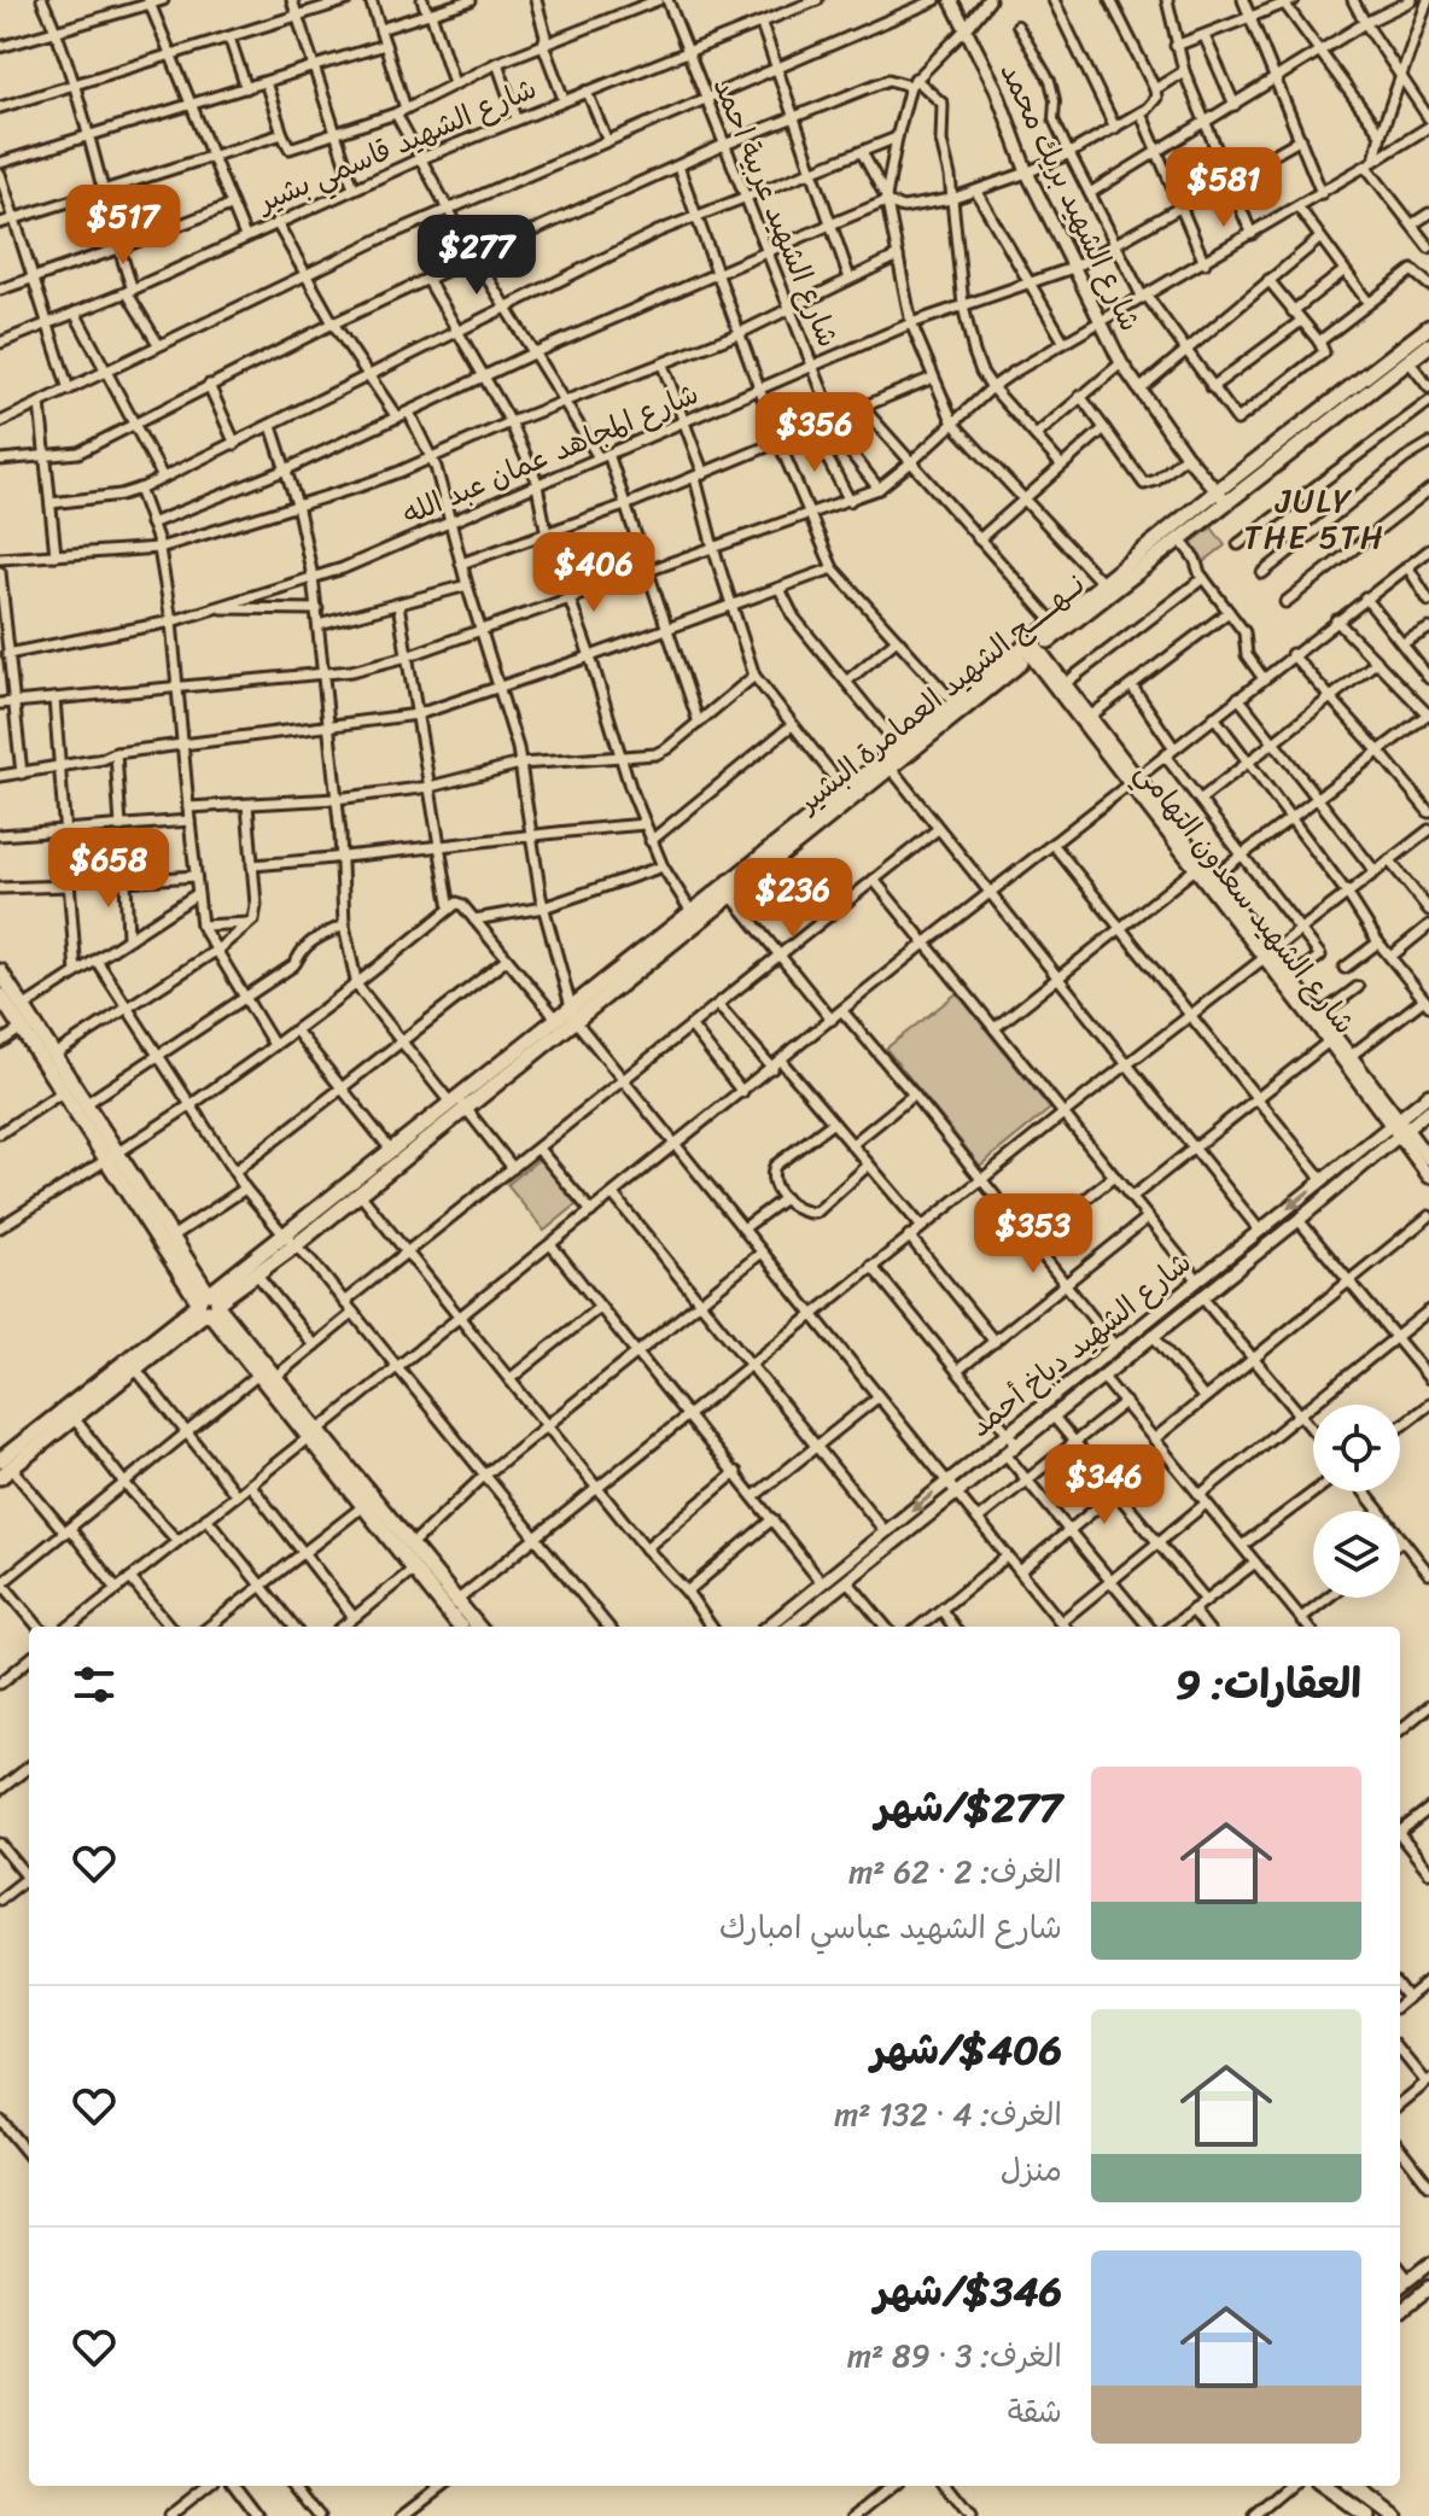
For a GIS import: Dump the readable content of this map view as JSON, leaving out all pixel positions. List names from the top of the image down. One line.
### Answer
{"streets":{"main road":["نــهـــــج الشهيد العمامرة البشير"],"street":["شارع الشهيد قاسمي بشير","شارع الشهيد بريك محمد","شارع الشهيد عربية احمد","شارع المجاهد عمان عبد الله","شارع الشهيد سعدون التهامي","شارع الشهيد دباخ أحمد"]},"crossings":[["شارع الشهيد قاسمي بشير","شارع الشهيد عربية احمد"],["شارع الشهيد بريك محمد","شارع المجاهد عمان عبد الله"],["شارع الشهيد بريك محمد","نــهـــــج الشهيد العمامرة البشير"],["شارع الشهيد عربية احمد","شارع المجاهد عمان عبد الله"],["نــهـــــج الشهيد العمامرة البشير","شارع الشهيد سعدون التهامي"],["شارع الشهيد سعدون التهامي","شارع الشهيد دباخ أحمد"]],"districts":["JULY THE 5TH"],"page":{"price":["$581","$517","$277","$356","$406","$658","$236","$353","$346"],"heading":"العقارات: 9","list":[{"name":"$277/شهر","note":"الغرف: 2 · 62 m² · شارع الشهيد عباسي امبارك"},{"name":"$406/شهر","note":"الغرف: 4 · 132 m² · منزل"},{"name":"$346/شهر","note":"الغرف: 3 · 89 m² · شقة"}]}}
